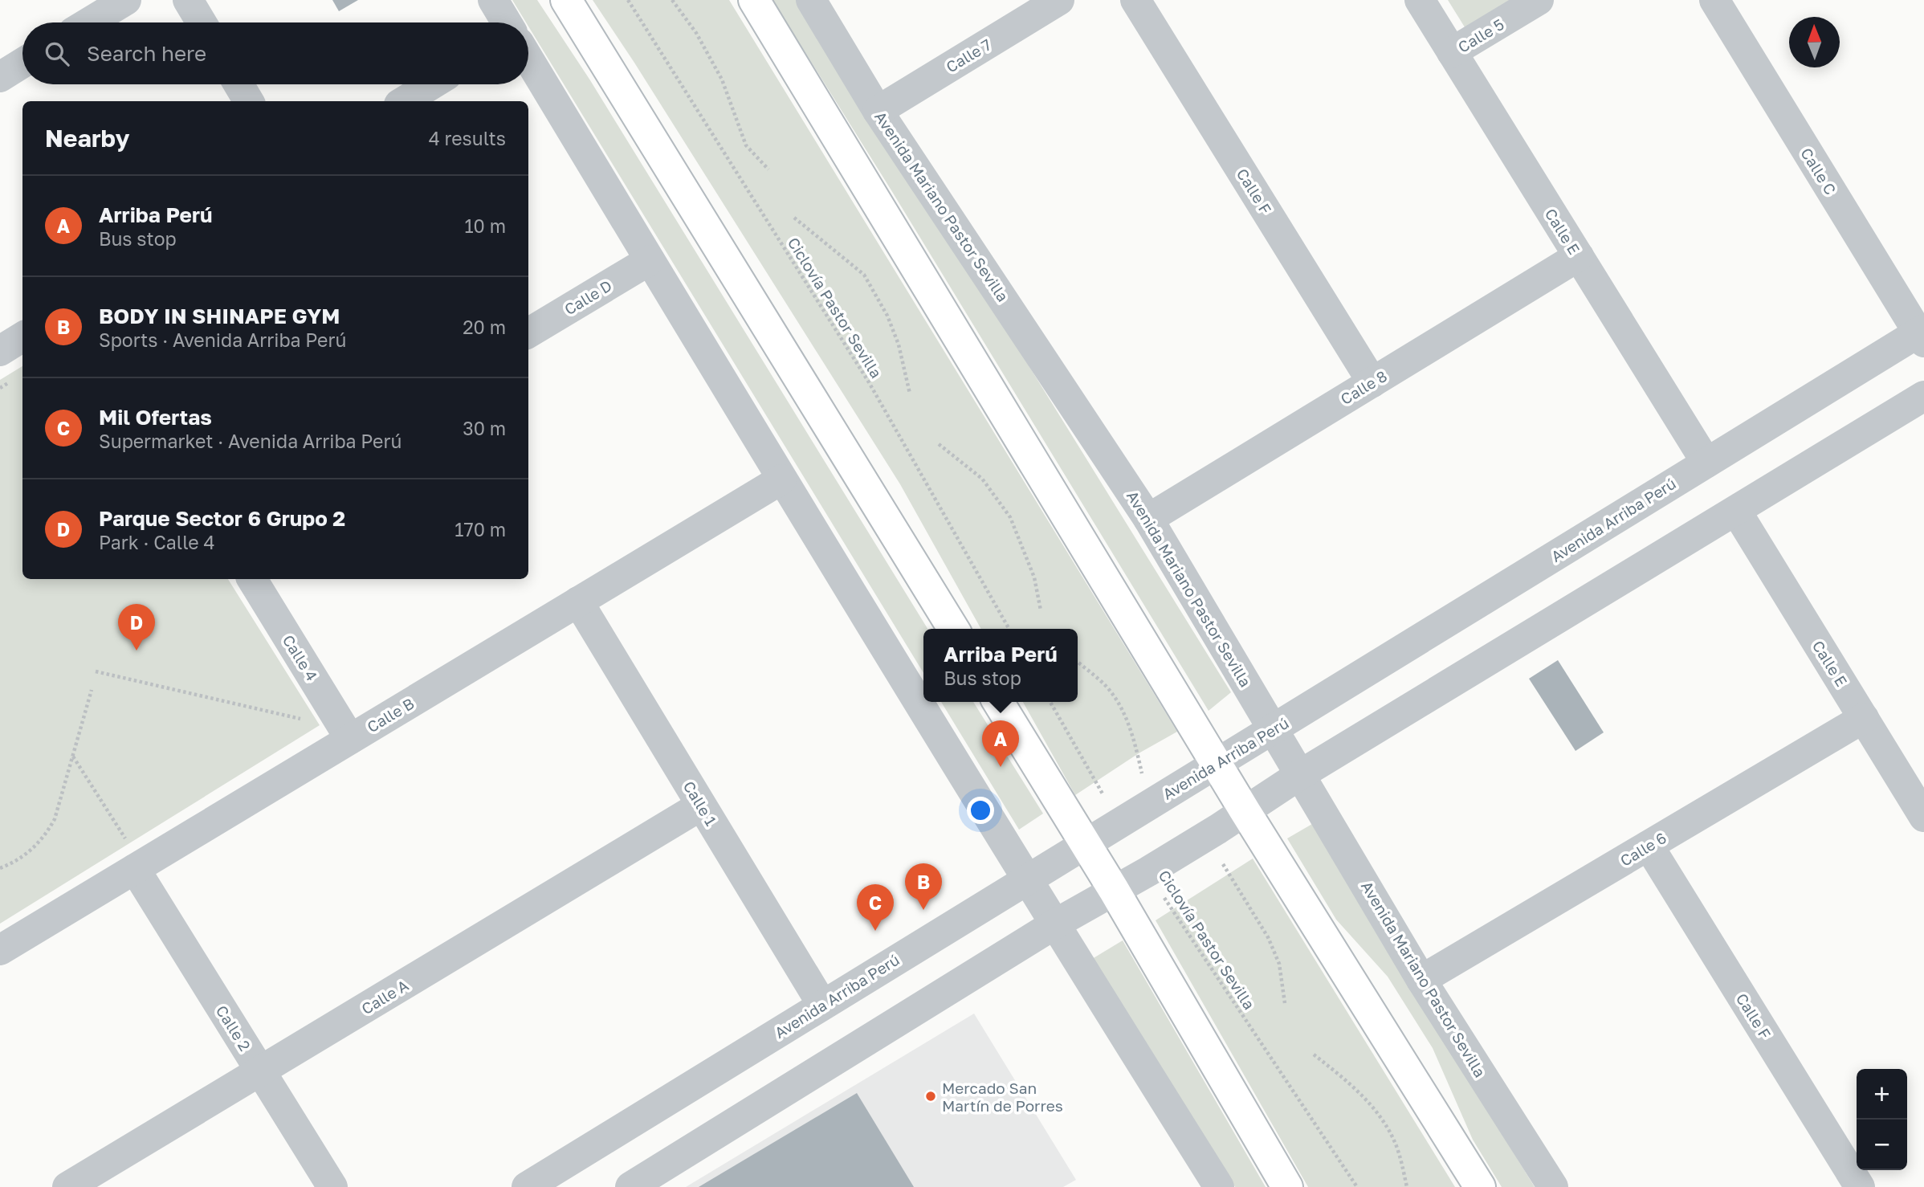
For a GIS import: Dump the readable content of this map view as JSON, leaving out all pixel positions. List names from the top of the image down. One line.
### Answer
{"streets":{"street":["Calle 5","Calle 7","Calle C","Calle F","Avenida Mariano Pastor Sevilla","Calle E","Calle D","Calle 8","Avenida Arriba Perú","Calle 4","Calle B","Calle 1","Calle 6","Calle A","Calle 2"],"path":["Ciclovía Pastor Sevilla"]},"crossings":[["Calle 5","Calle E"],["Calle 7","Avenida Mariano Pastor Sevilla"],["Calle C","Avenida Arriba Perú"],["Calle F","Calle 8"],["Calle F","Calle 6"],["Avenida Mariano Pastor Sevilla","Calle 8"],["Avenida Mariano Pastor Sevilla","Avenida Arriba Perú"],["Avenida Mariano Pastor Sevilla","Calle 6"],["Calle E","Calle 8"],["Calle E","Avenida Arriba Perú"],["Calle E","Calle 6"],["Avenida Arriba Perú","Calle 1"],["Calle 4","Calle B"],["Calle B","Calle 1"],["Calle B","Calle 2"],["Calle 1","Calle A"],["Calle A","Calle 2"]],"places":["Mercado San Martín de Porres"],"north":"top","page":{"search":"Search here","heading":["Nearby","4 results"],"list":[{"mark":"A","name":"Arriba Perú","note":"Bus stop","value":"10 m"},{"mark":"B","name":"BODY IN SHINAPE GYM","note":"Sports · Avenida Arriba Perú","value":"20 m"},{"mark":"C","name":"Mil Ofertas","note":"Supermarket · Avenida Arriba Perú","value":"30 m"},{"mark":"D","name":"Parque Sector 6 Grupo 2","note":"Park · Calle 4","value":"170 m"}],"pins":["D","A","B","C"],"popup":["Arriba Perú","Bus stop"],"map_buttons":["+","−"]}}
